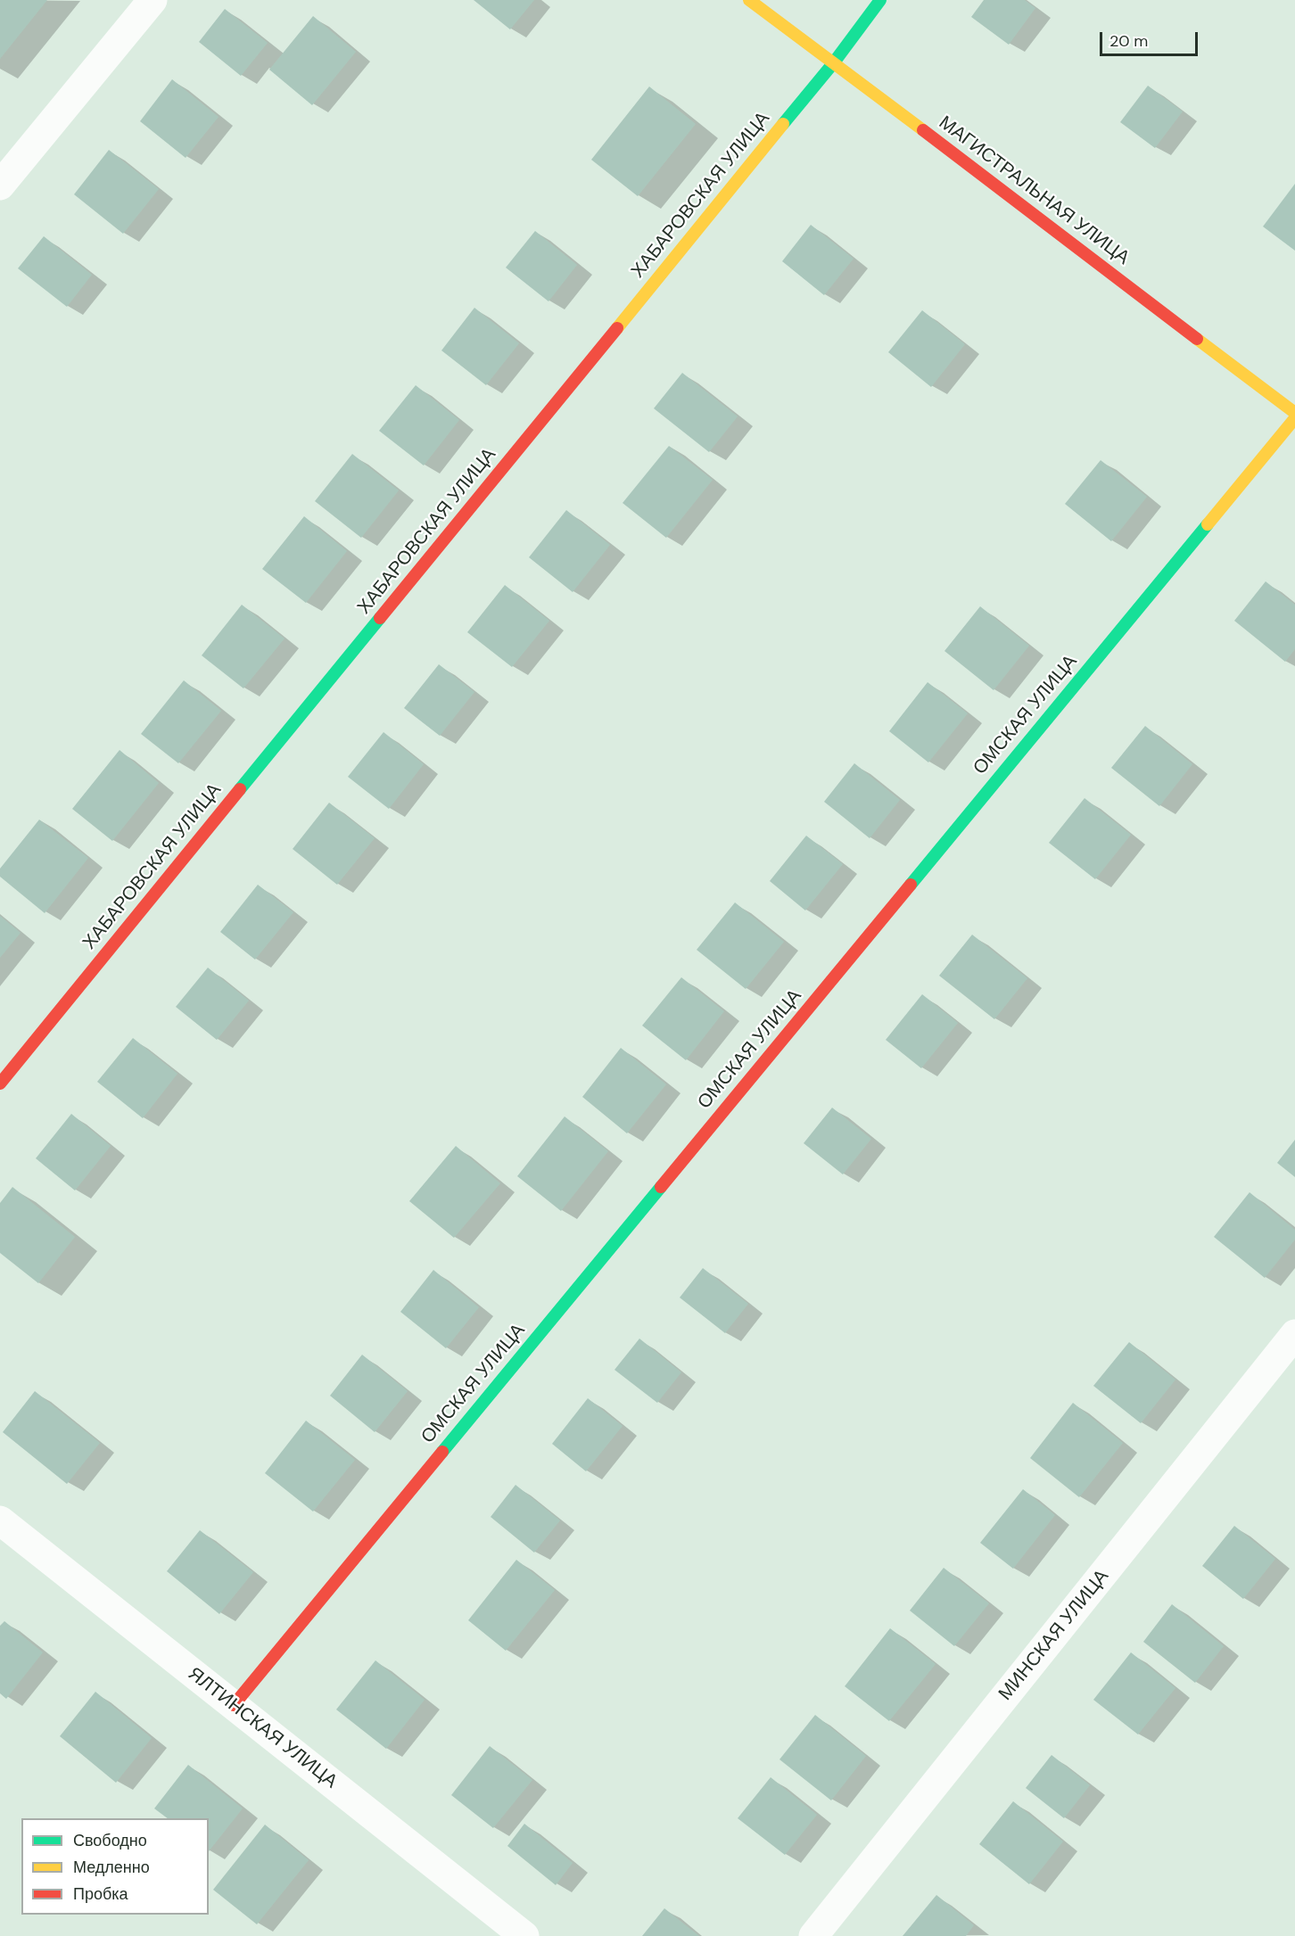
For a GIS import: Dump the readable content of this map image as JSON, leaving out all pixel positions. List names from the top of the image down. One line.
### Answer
{"streets":{"street":["МАГИСТРАЛЬНАЯ УЛИЦА","ХАБАРОВСКАЯ УЛИЦА","ОМСКАЯ УЛИЦА","МИНСКАЯ УЛИЦА","ЯЛТИНСКАЯ УЛИЦА"]},"crossings":[["МАГИСТРАЛЬНАЯ УЛИЦА","ХАБАРОВСКАЯ УЛИЦА"],["ОМСКАЯ УЛИЦА","ЯЛТИНСКАЯ УЛИЦА"]],"legend":["Свободно","Медленно","Пробка"],"scale_bar":"20 m"}
